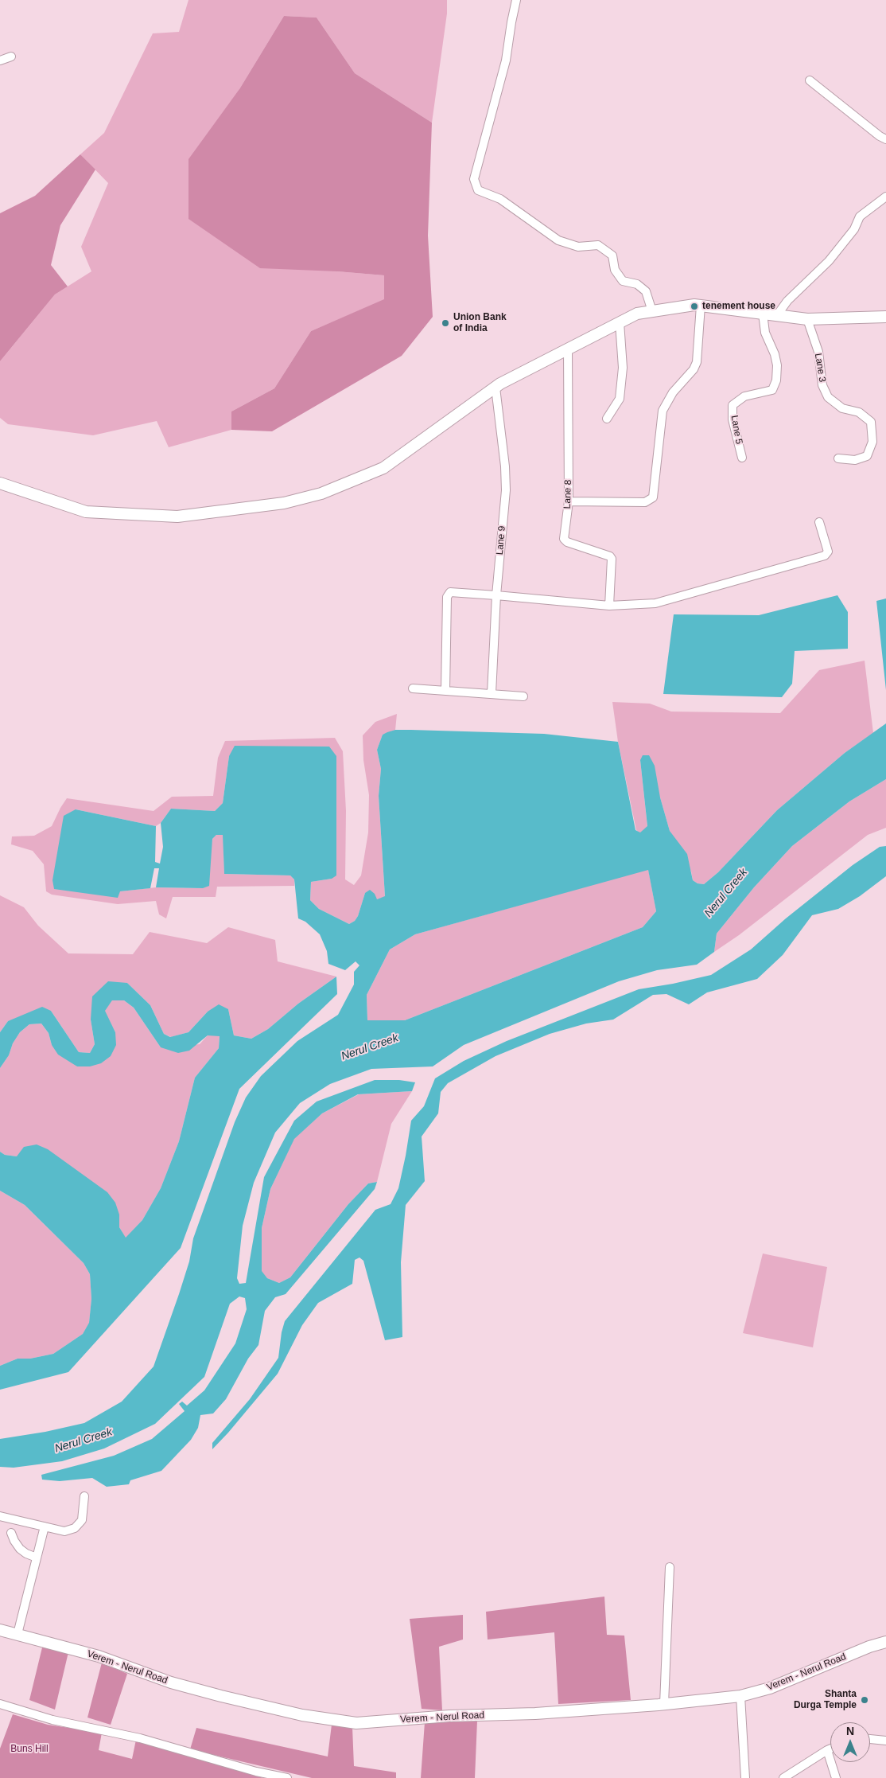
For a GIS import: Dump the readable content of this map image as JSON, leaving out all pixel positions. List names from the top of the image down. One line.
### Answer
{"streets":{"main road":["Verem - Nerul Road"],"street":["Lane 3","Lane 5","Lane 8","Lane 9"]},"water":["Nerul Creek"],"parks":["Buns Hill"],"places":["tenement house","Union Bank of India","Shanta Durga Temple"],"north":"top"}
